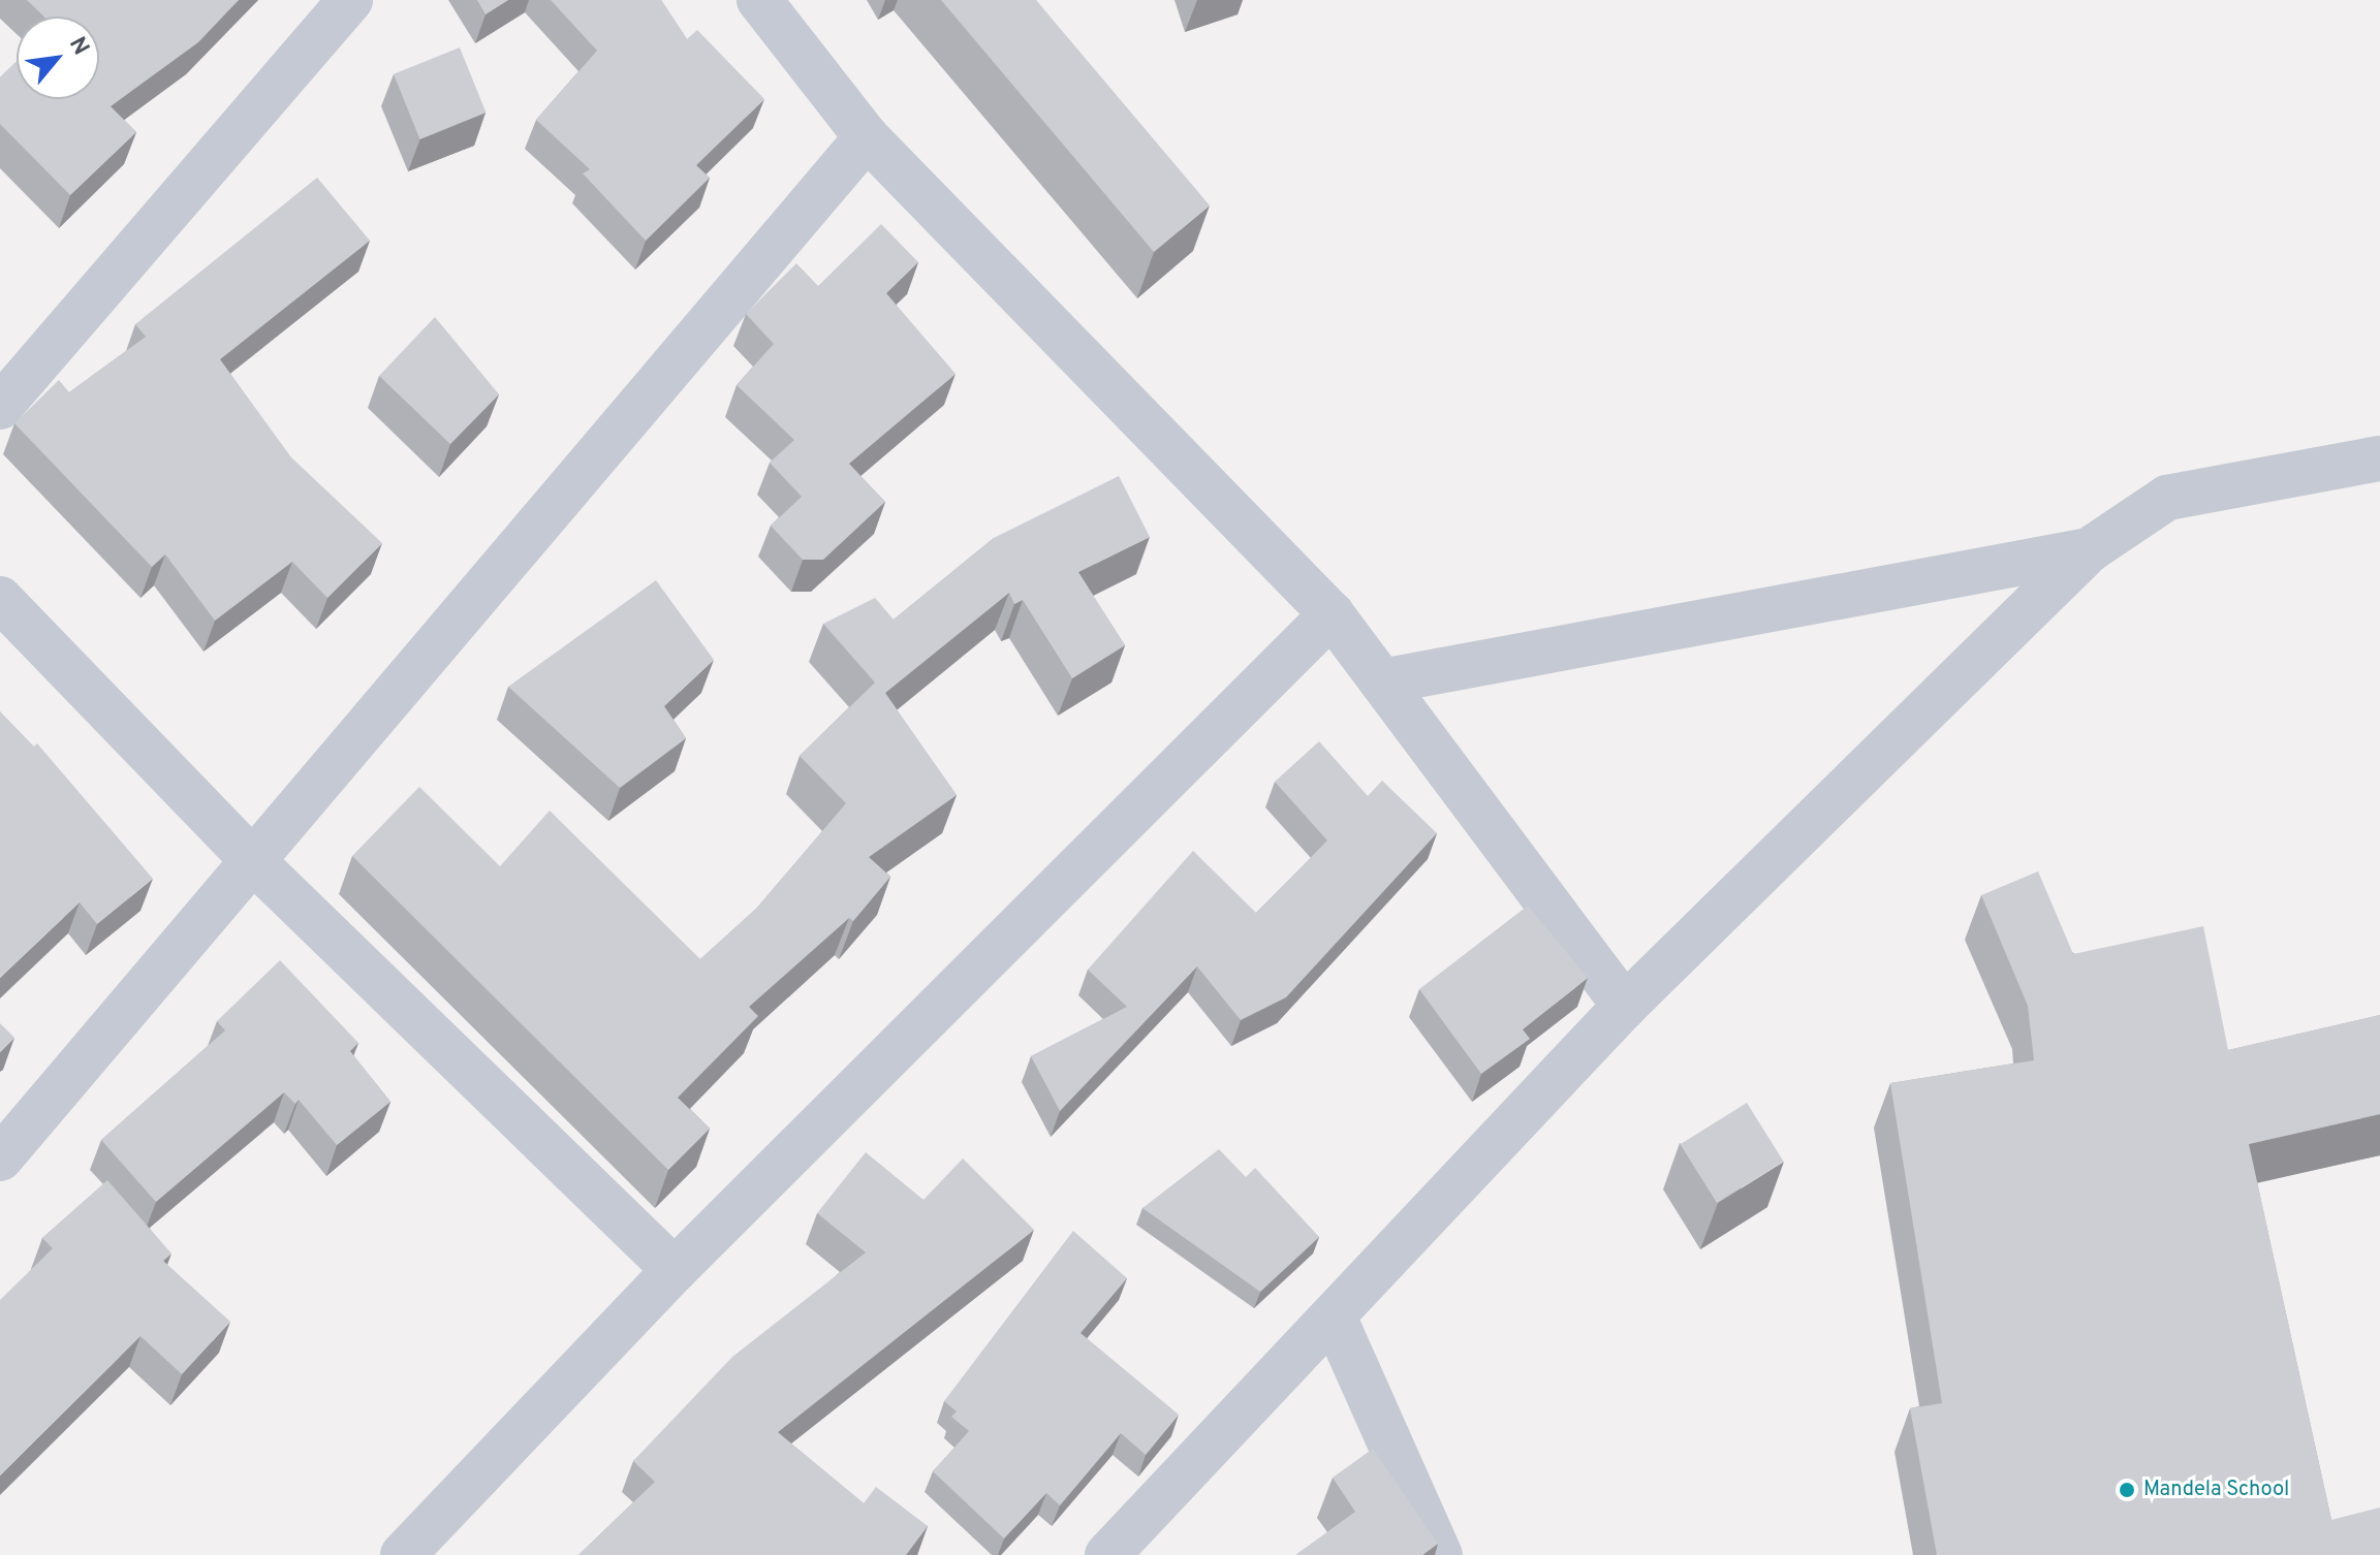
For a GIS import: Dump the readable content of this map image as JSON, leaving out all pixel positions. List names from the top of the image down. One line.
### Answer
{"places":["Mandela School"],"north":"top right"}
